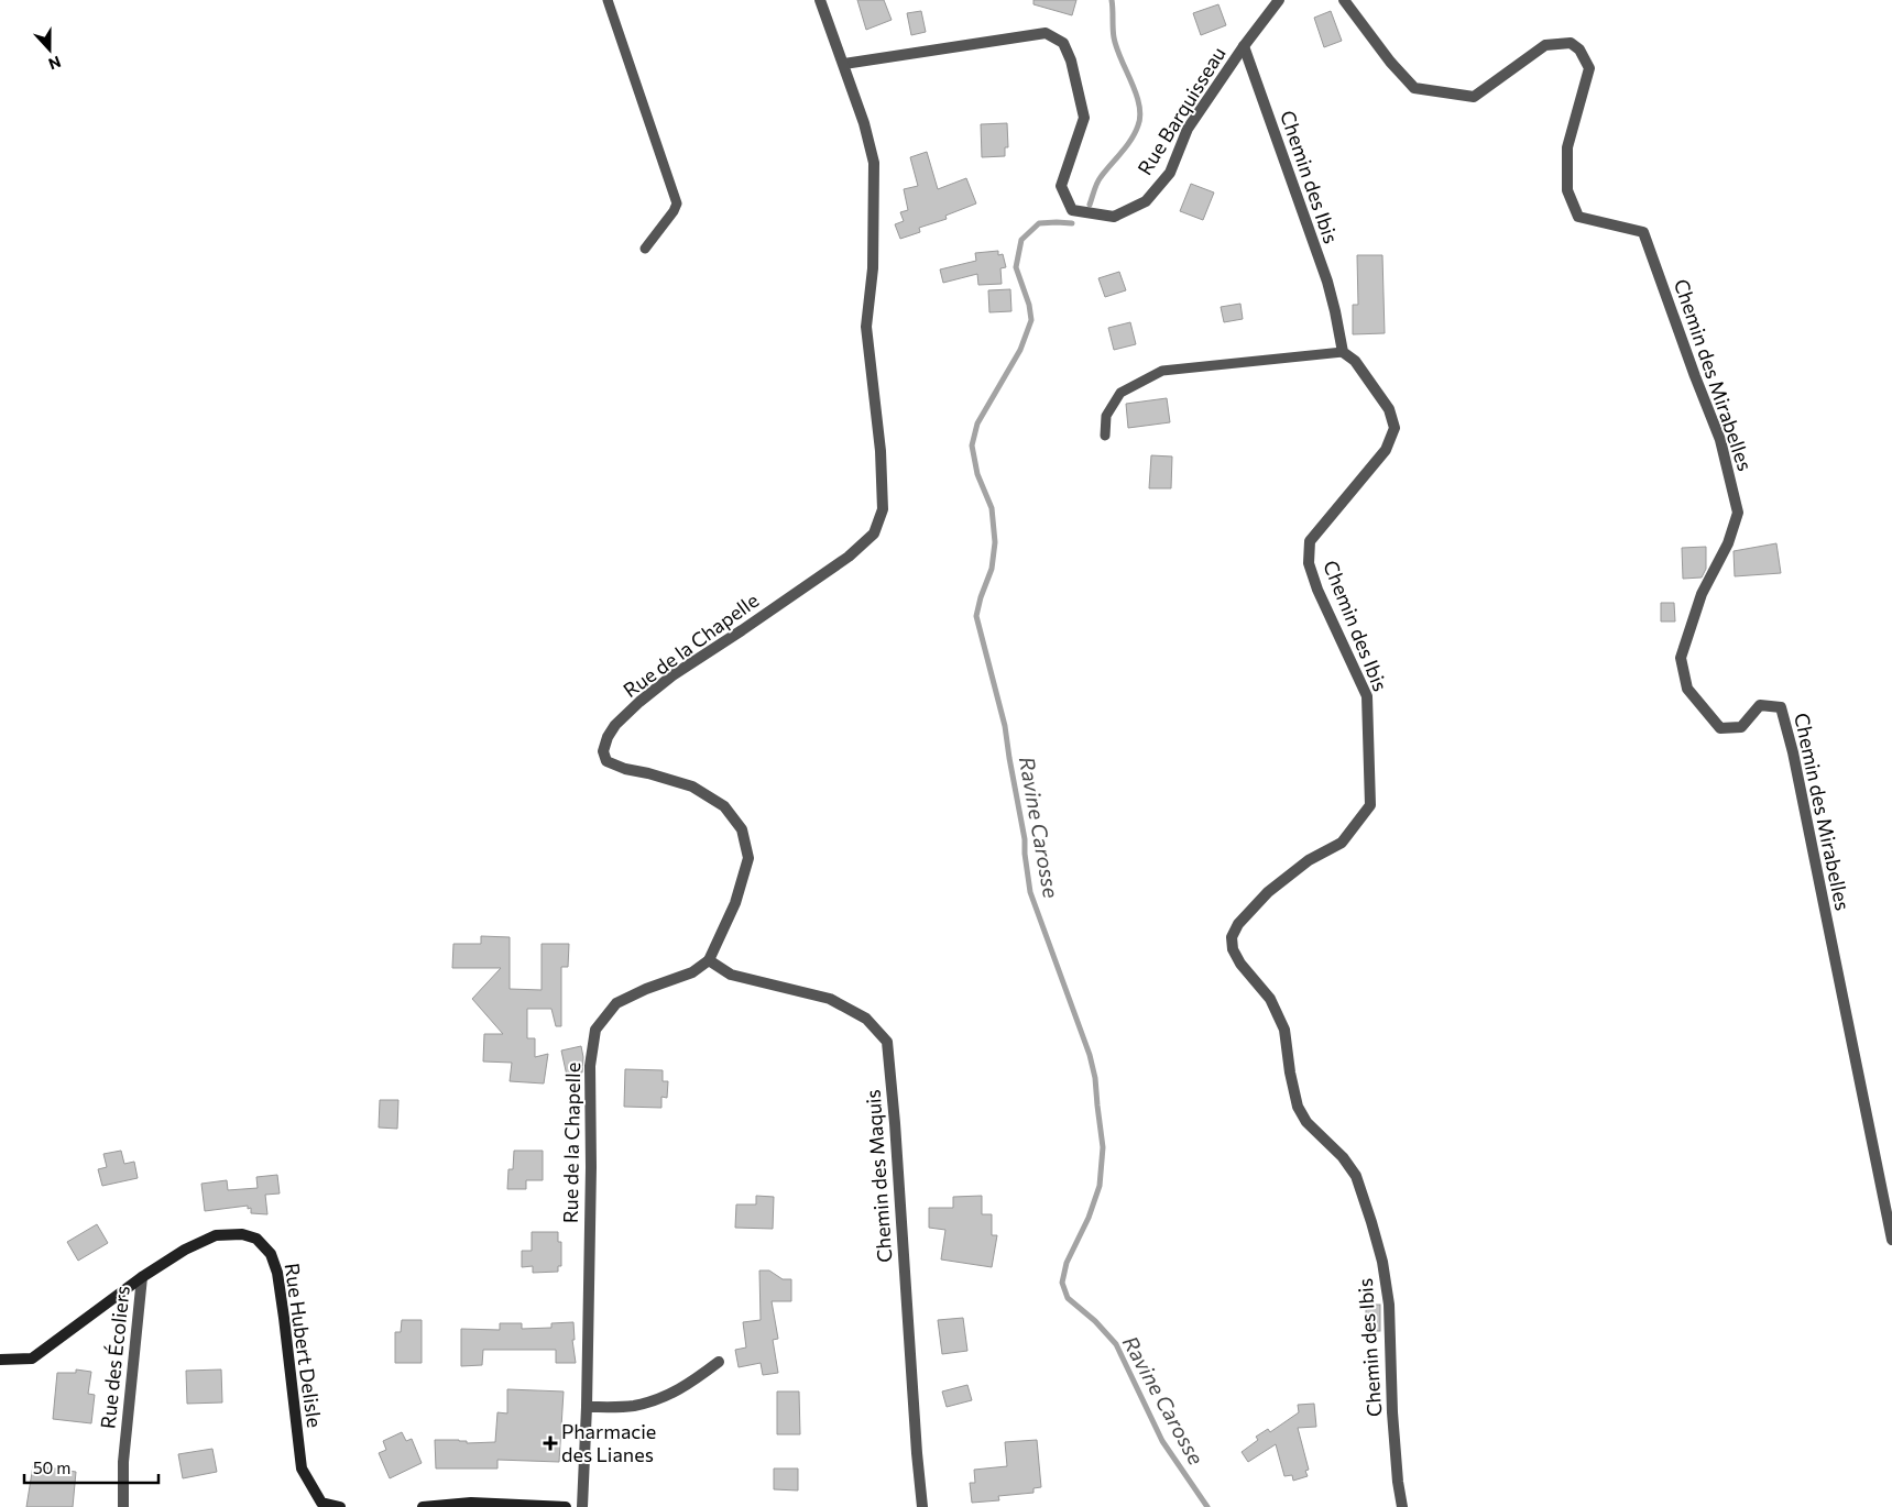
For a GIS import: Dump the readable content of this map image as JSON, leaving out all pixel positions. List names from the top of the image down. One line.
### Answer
{"streets":{"main road":["Rue Hubert Delisle"],"street":["Rue Barquisseau","Chemin des Ibis","Chemin des Mirabelles","Rue de la Chapelle","Chemin des Maquis","Rue des Écoliers"]},"crossings":[["Rue Barquisseau","Chemin des Ibis"],["Rue Barquisseau","Rue de la Chapelle"],["Rue de la Chapelle","Chemin des Maquis"],["Rue Hubert Delisle","Rue des Écoliers"]],"water":["Ravine Carosse"],"places":{"health":["Pharmacie des Lianes"]},"scale_bar":"50 m","north":"bottom"}
